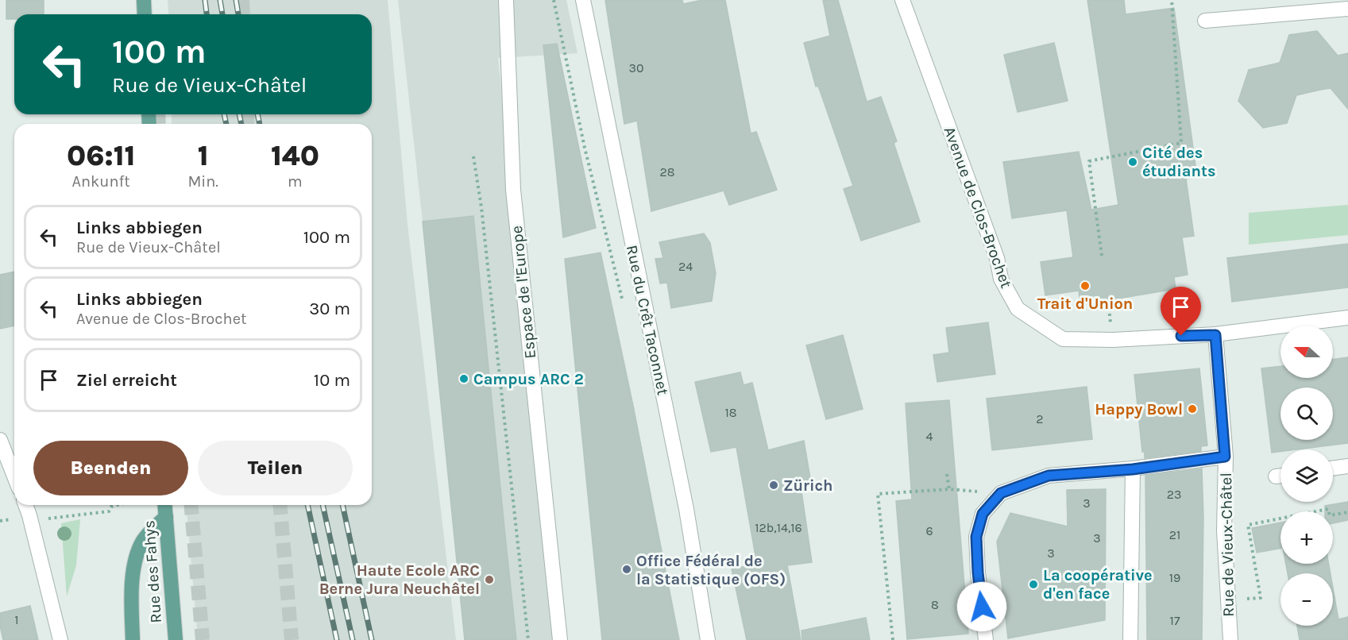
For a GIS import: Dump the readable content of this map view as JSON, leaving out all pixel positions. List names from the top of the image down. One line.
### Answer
{"streets":{"main road":["Rue des Fahys"],"street":["Avenue de Clos-Brochet","Espace de l'Europe","Rue du Crêt Taconnet","Rue de Vieux-Châtel"]},"crossings":[["Avenue de Clos-Brochet","Rue de Vieux-Châtel"]],"places":["Cité des étudiants","Trait d'Union","Campus ARC 2","Happy Bowl","Zürich","Office Fédéral de la Statistique (OFS)","Haute Ecole ARC Berne Jura Neuchâtel","La coopérative d'en face"],"house_numbers":["30","28","24","18","2","4","23","3","12b,14,16","6","21","3","3","19","8","1","17"],"north":"left","page":{"turn":["100 m","Rue de Vieux-Châtel"],"eta":["06:11","Ankunft","1","Min.","140","m"],"list":[{"name":"Links abbiegen","note":"Rue de Vieux-Châtel","value":"100 m"},{"name":"Links abbiegen","note":"Avenue de Clos-Brochet","value":"30 m"},{"name":"Ziel erreicht","value":"10 m"}],"map_buttons":["+","−"],"buttons":["Beenden","Teilen"]}}
